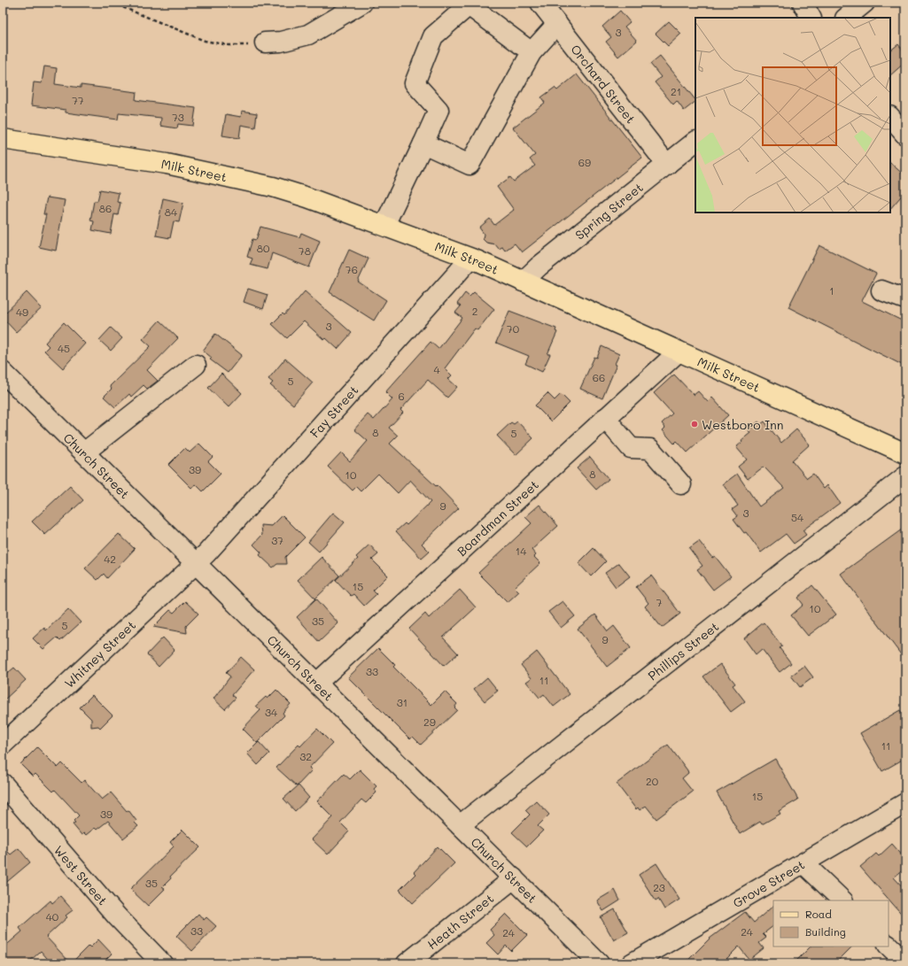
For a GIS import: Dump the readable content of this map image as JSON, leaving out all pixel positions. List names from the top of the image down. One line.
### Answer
{"streets":{"main road":["Milk Street"],"street":["Orchard Street","Spring Street","Fay Street","Church Street","Boardman Street","Phillips Street","Whitney Street","West Street","Grove Street","Heath Street"]},"crossings":[["Orchard Street","Spring Street"],["Milk Street","Spring Street"],["Milk Street","Fay Street"],["Milk Street","Boardman Street"],["Fay Street","Church Street"],["Fay Street","Whitney Street"],["Church Street","Boardman Street"],["Church Street","Phillips Street"],["Church Street","Whitney Street"],["Church Street","Heath Street"]],"places":["Westboro Inn"],"house_numbers":["3","21","77","73","69","86","84","80","78","76","1","2","49","3","70","45","4","66","5","6","8","5","39","8","10","9","3","54","37","14","42","15","7","10","35","5","9","33","11","31","34","29","11","32","20","15","39","35","23","40","33","24","24"],"legend":["Road","Building"]}
